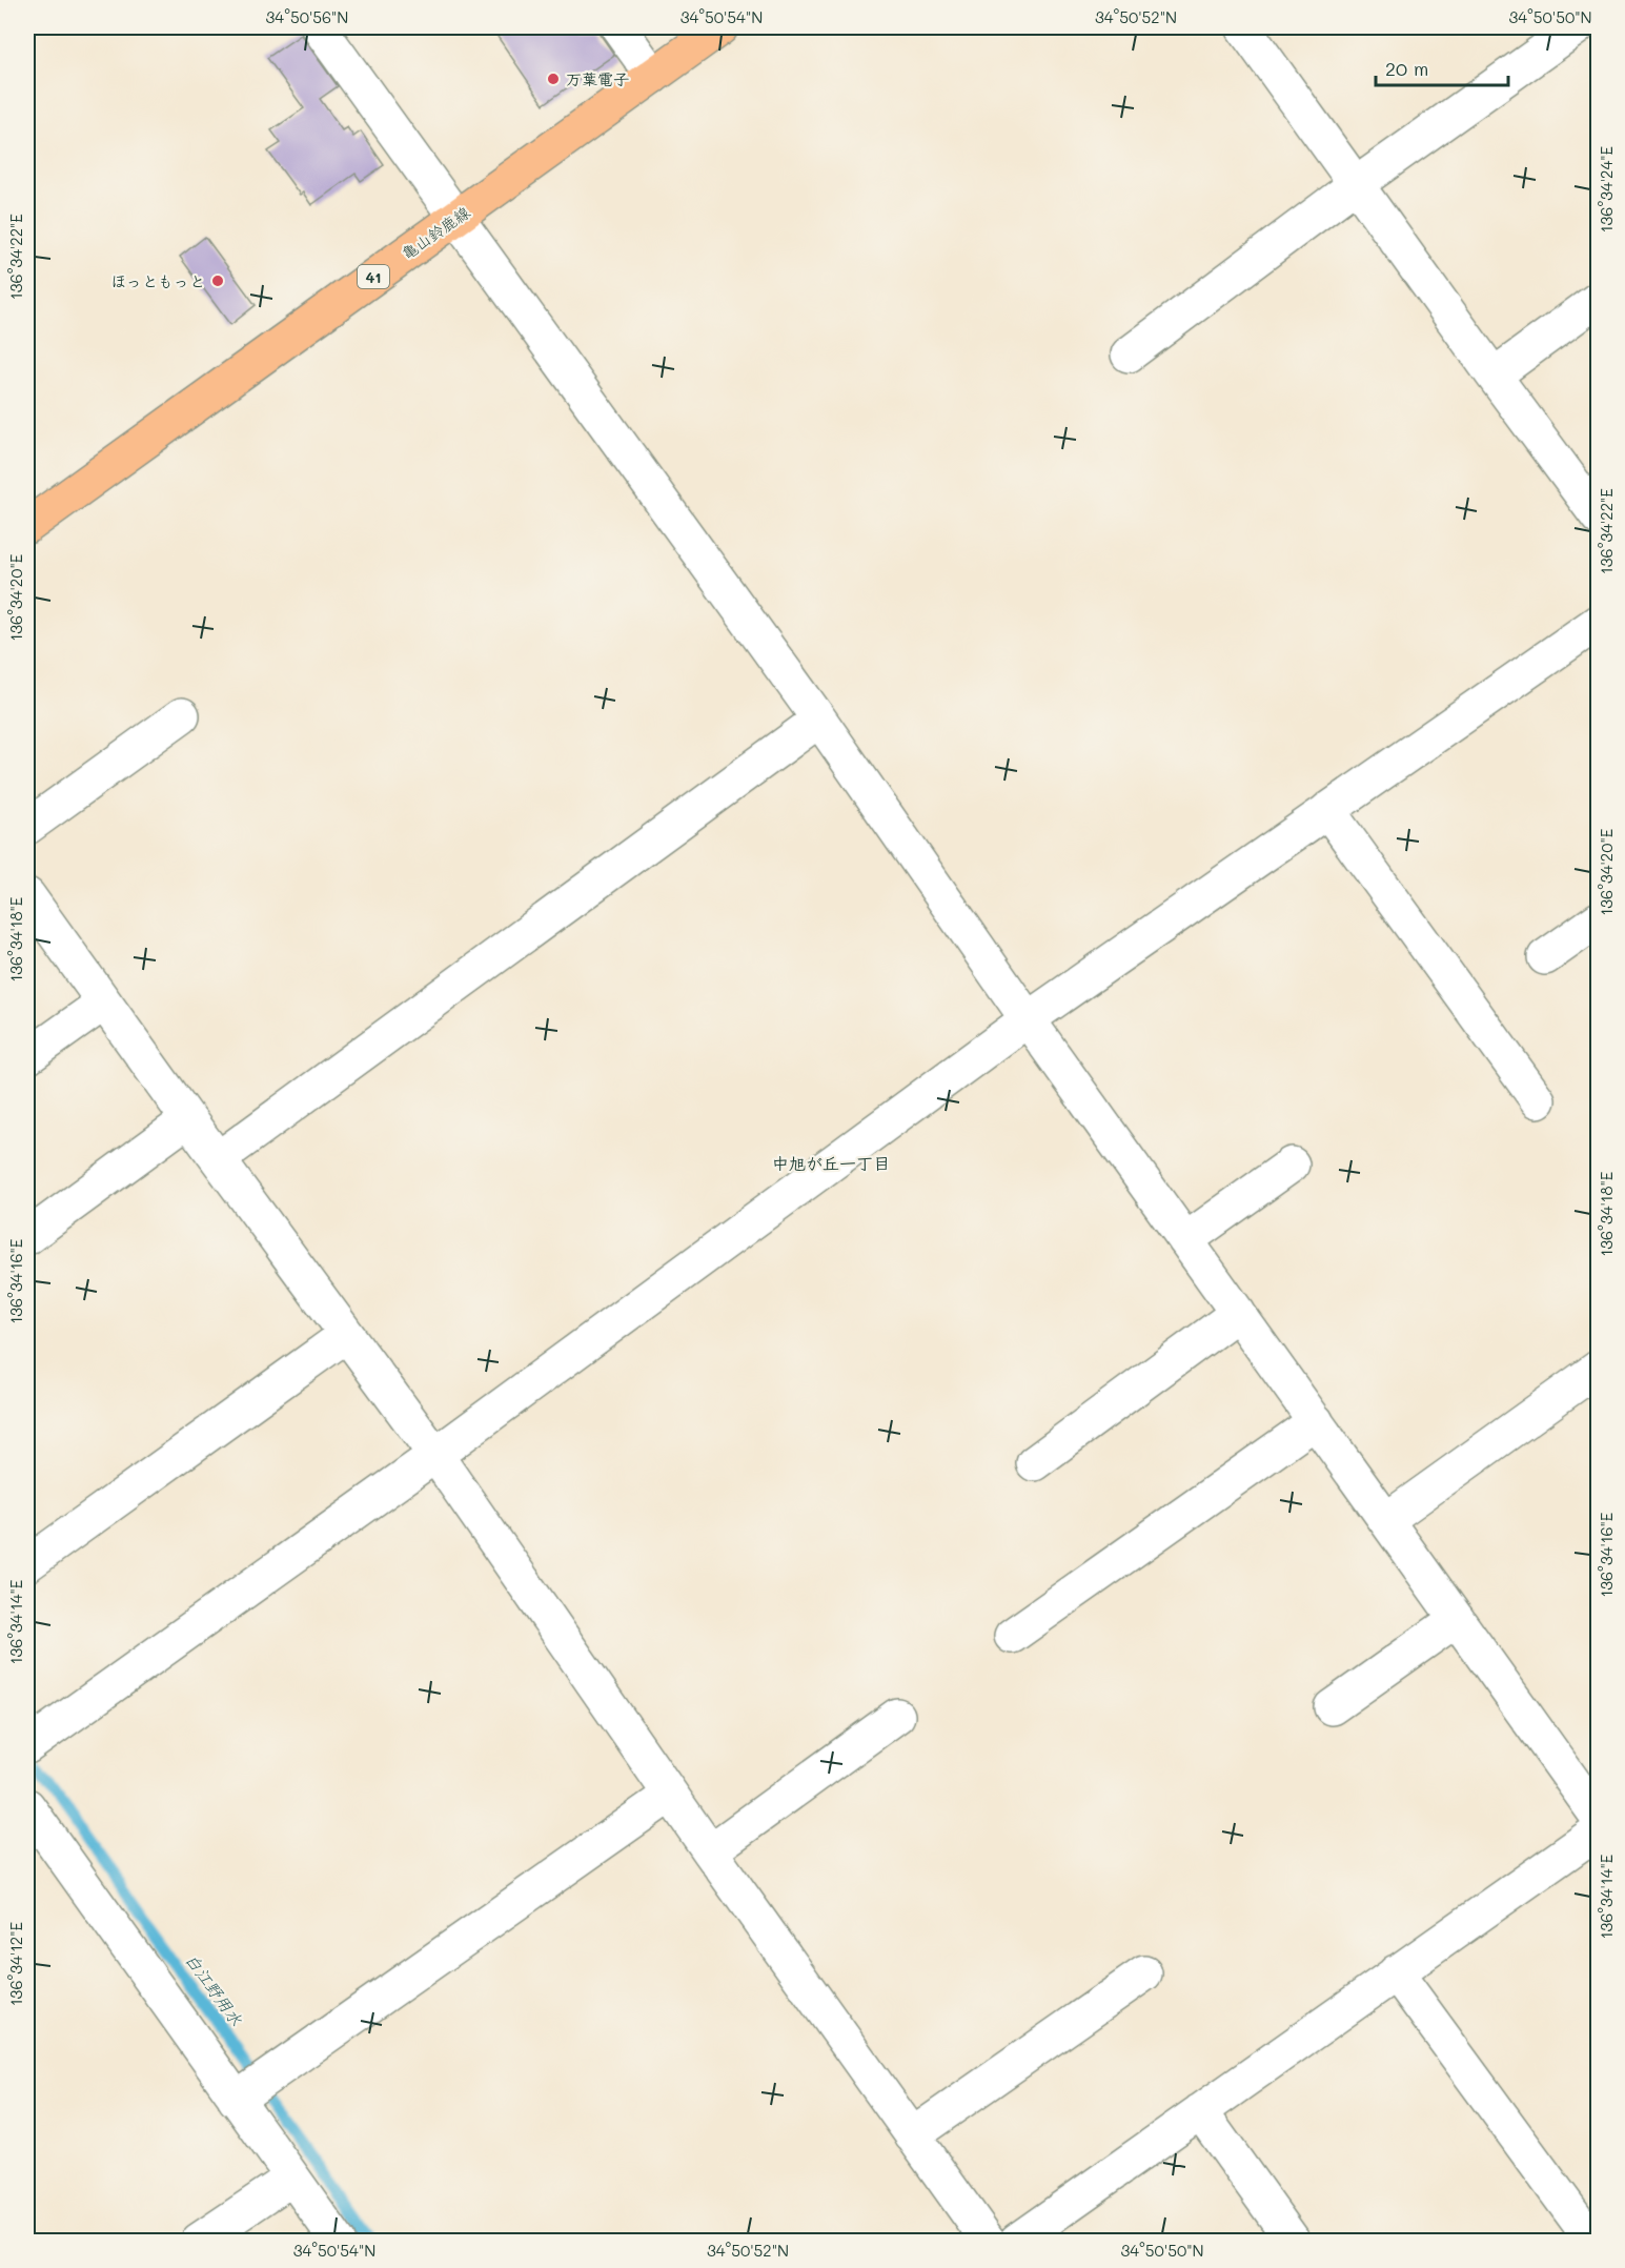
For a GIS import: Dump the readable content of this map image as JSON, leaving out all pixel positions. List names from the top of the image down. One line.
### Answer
{"streets":{"main road":["亀山鈴鹿線","41"]},"districts":["中旭が丘一丁目"],"water":["白江野用水"],"places":["万葉電子","ほっともっと"],"scale_bar":"20 m","coordinates":["34°50'56\"N","34°50'54\"N","34°50'52\"N","34°50'50\"N","136°34'24\"E","136°34'22\"E","136°34'20\"E","136°34'18\"E","136°34'16\"E","136°34'14\"E","136°34'12\"E"]}
